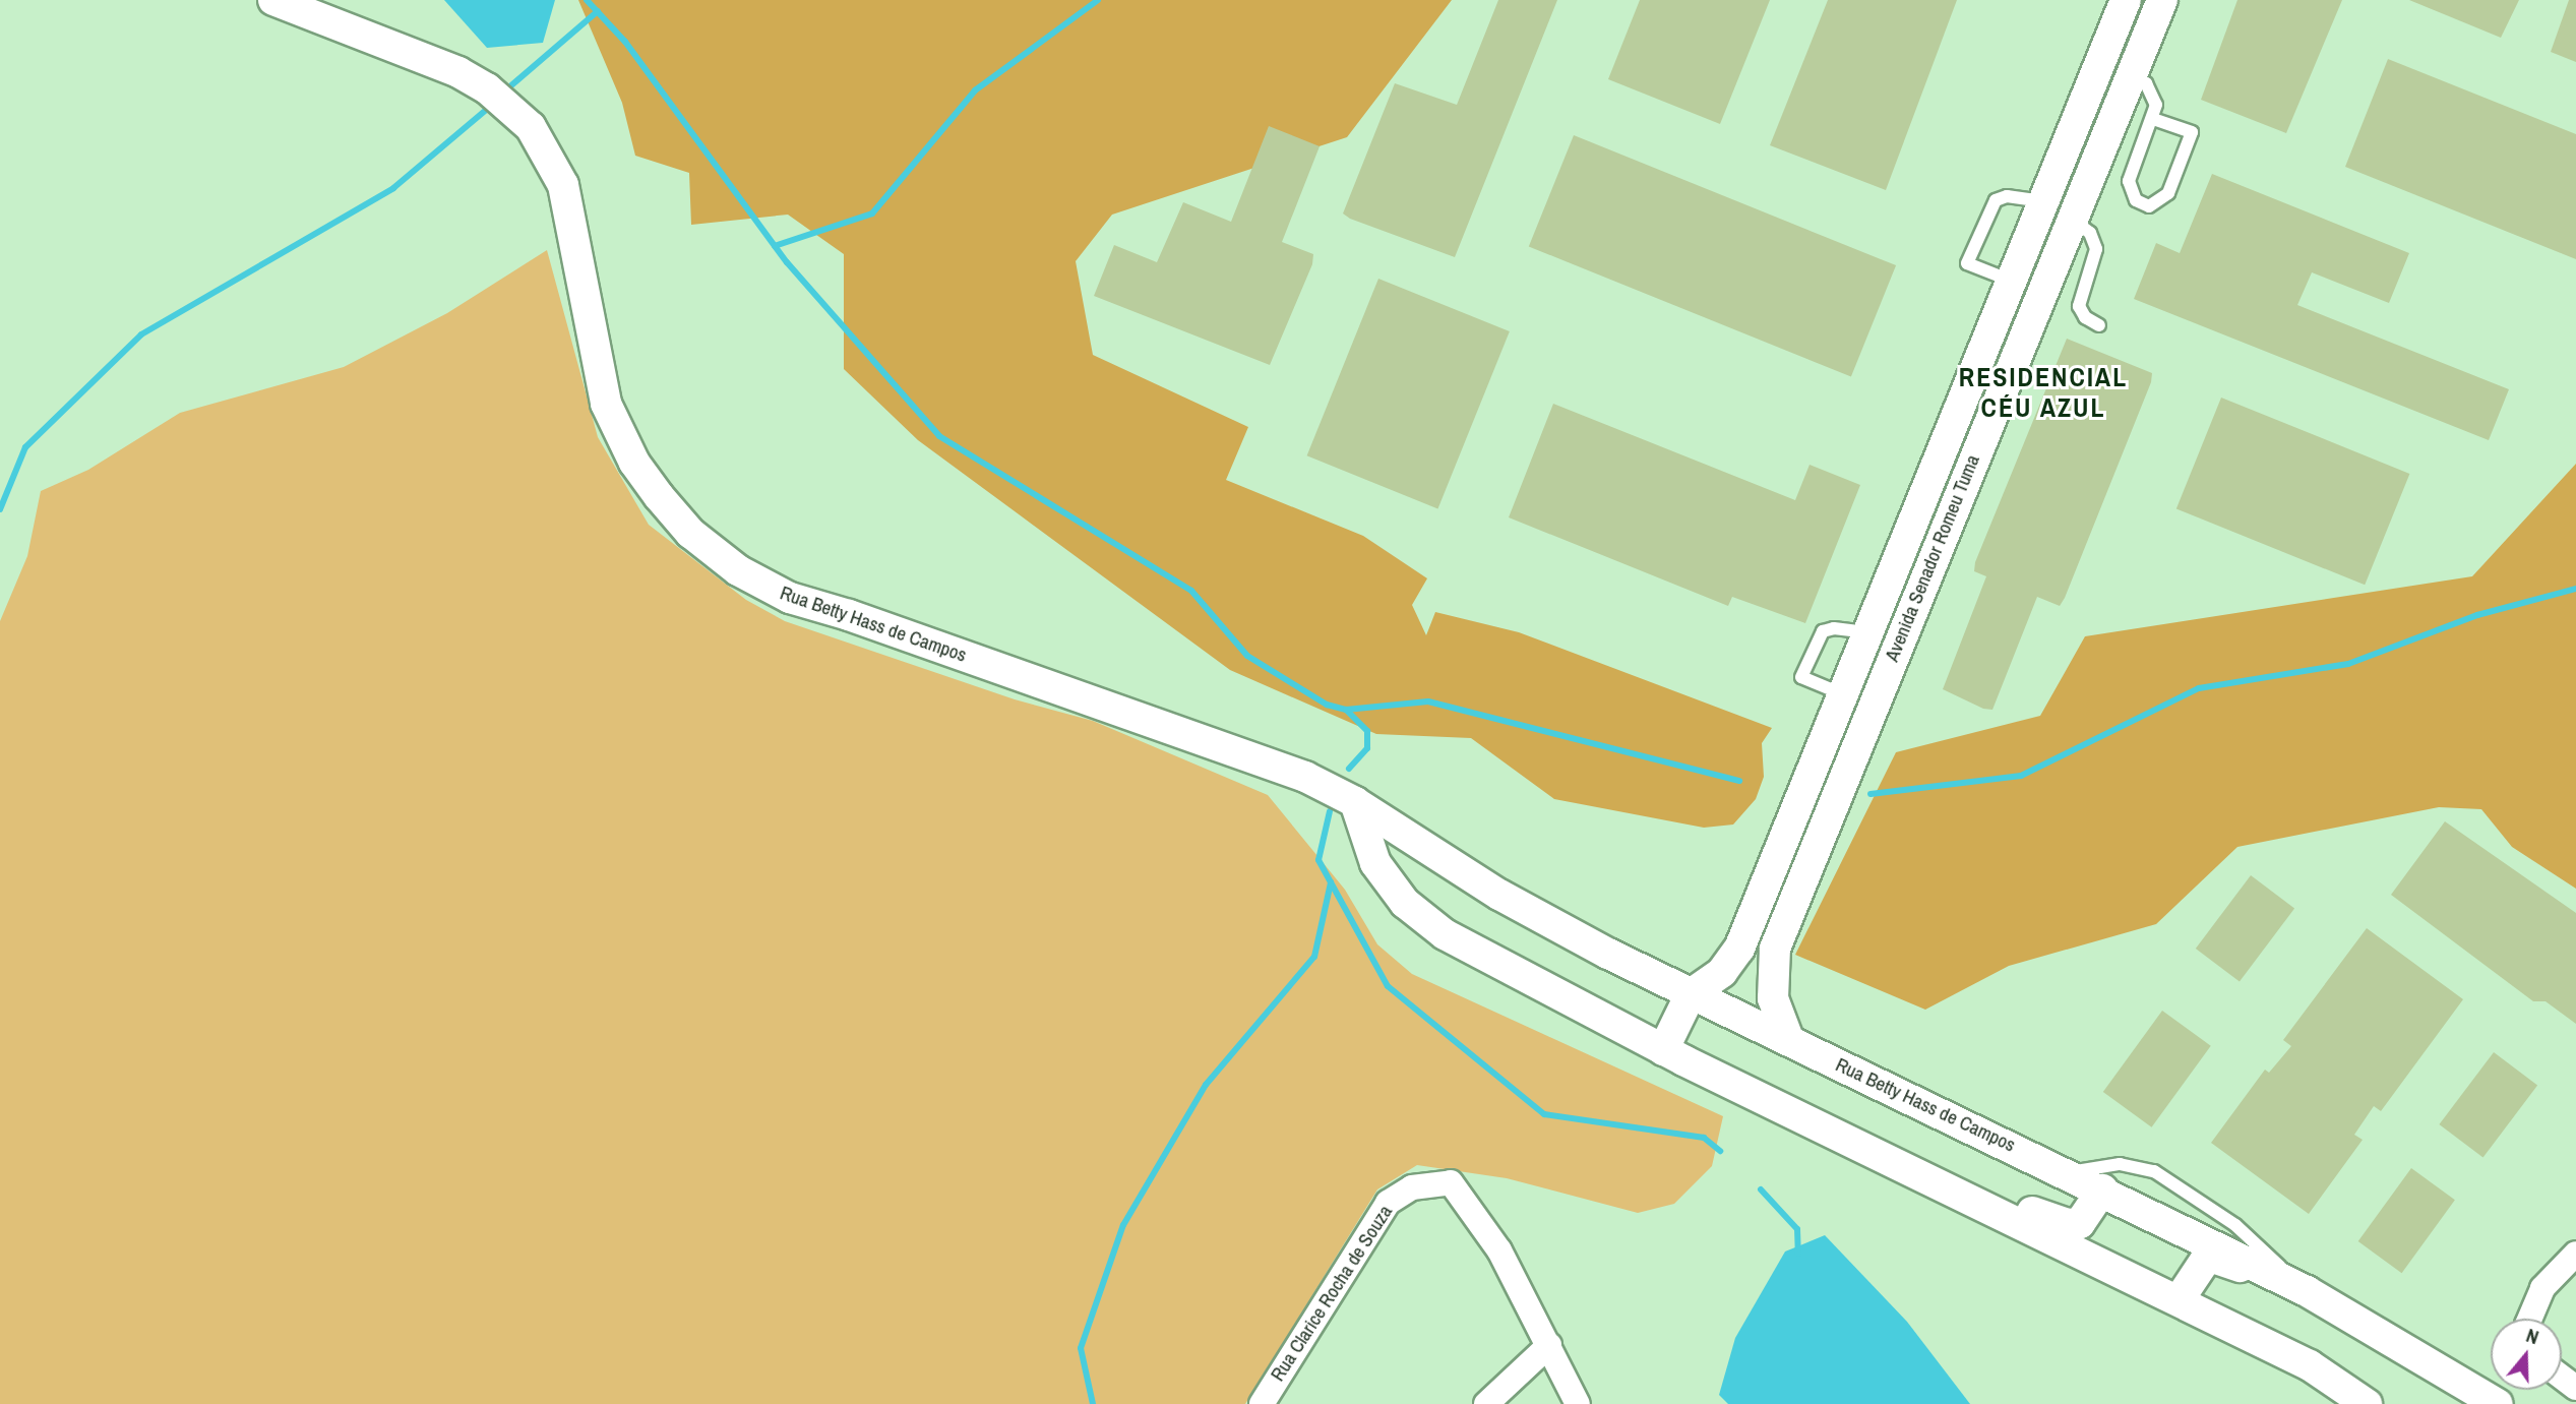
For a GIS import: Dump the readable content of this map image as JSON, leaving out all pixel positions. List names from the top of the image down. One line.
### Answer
{"streets":{"street":["Avenida Senador Romeu Tuma","Rua Betty Hass de Campos","Rua Clarice Rocha de Souza"]},"crossings":[["Avenida Senador Romeu Tuma","Rua Betty Hass de Campos"]],"districts":["RESIDENCIAL CÉU AZUL"],"north":"top"}
